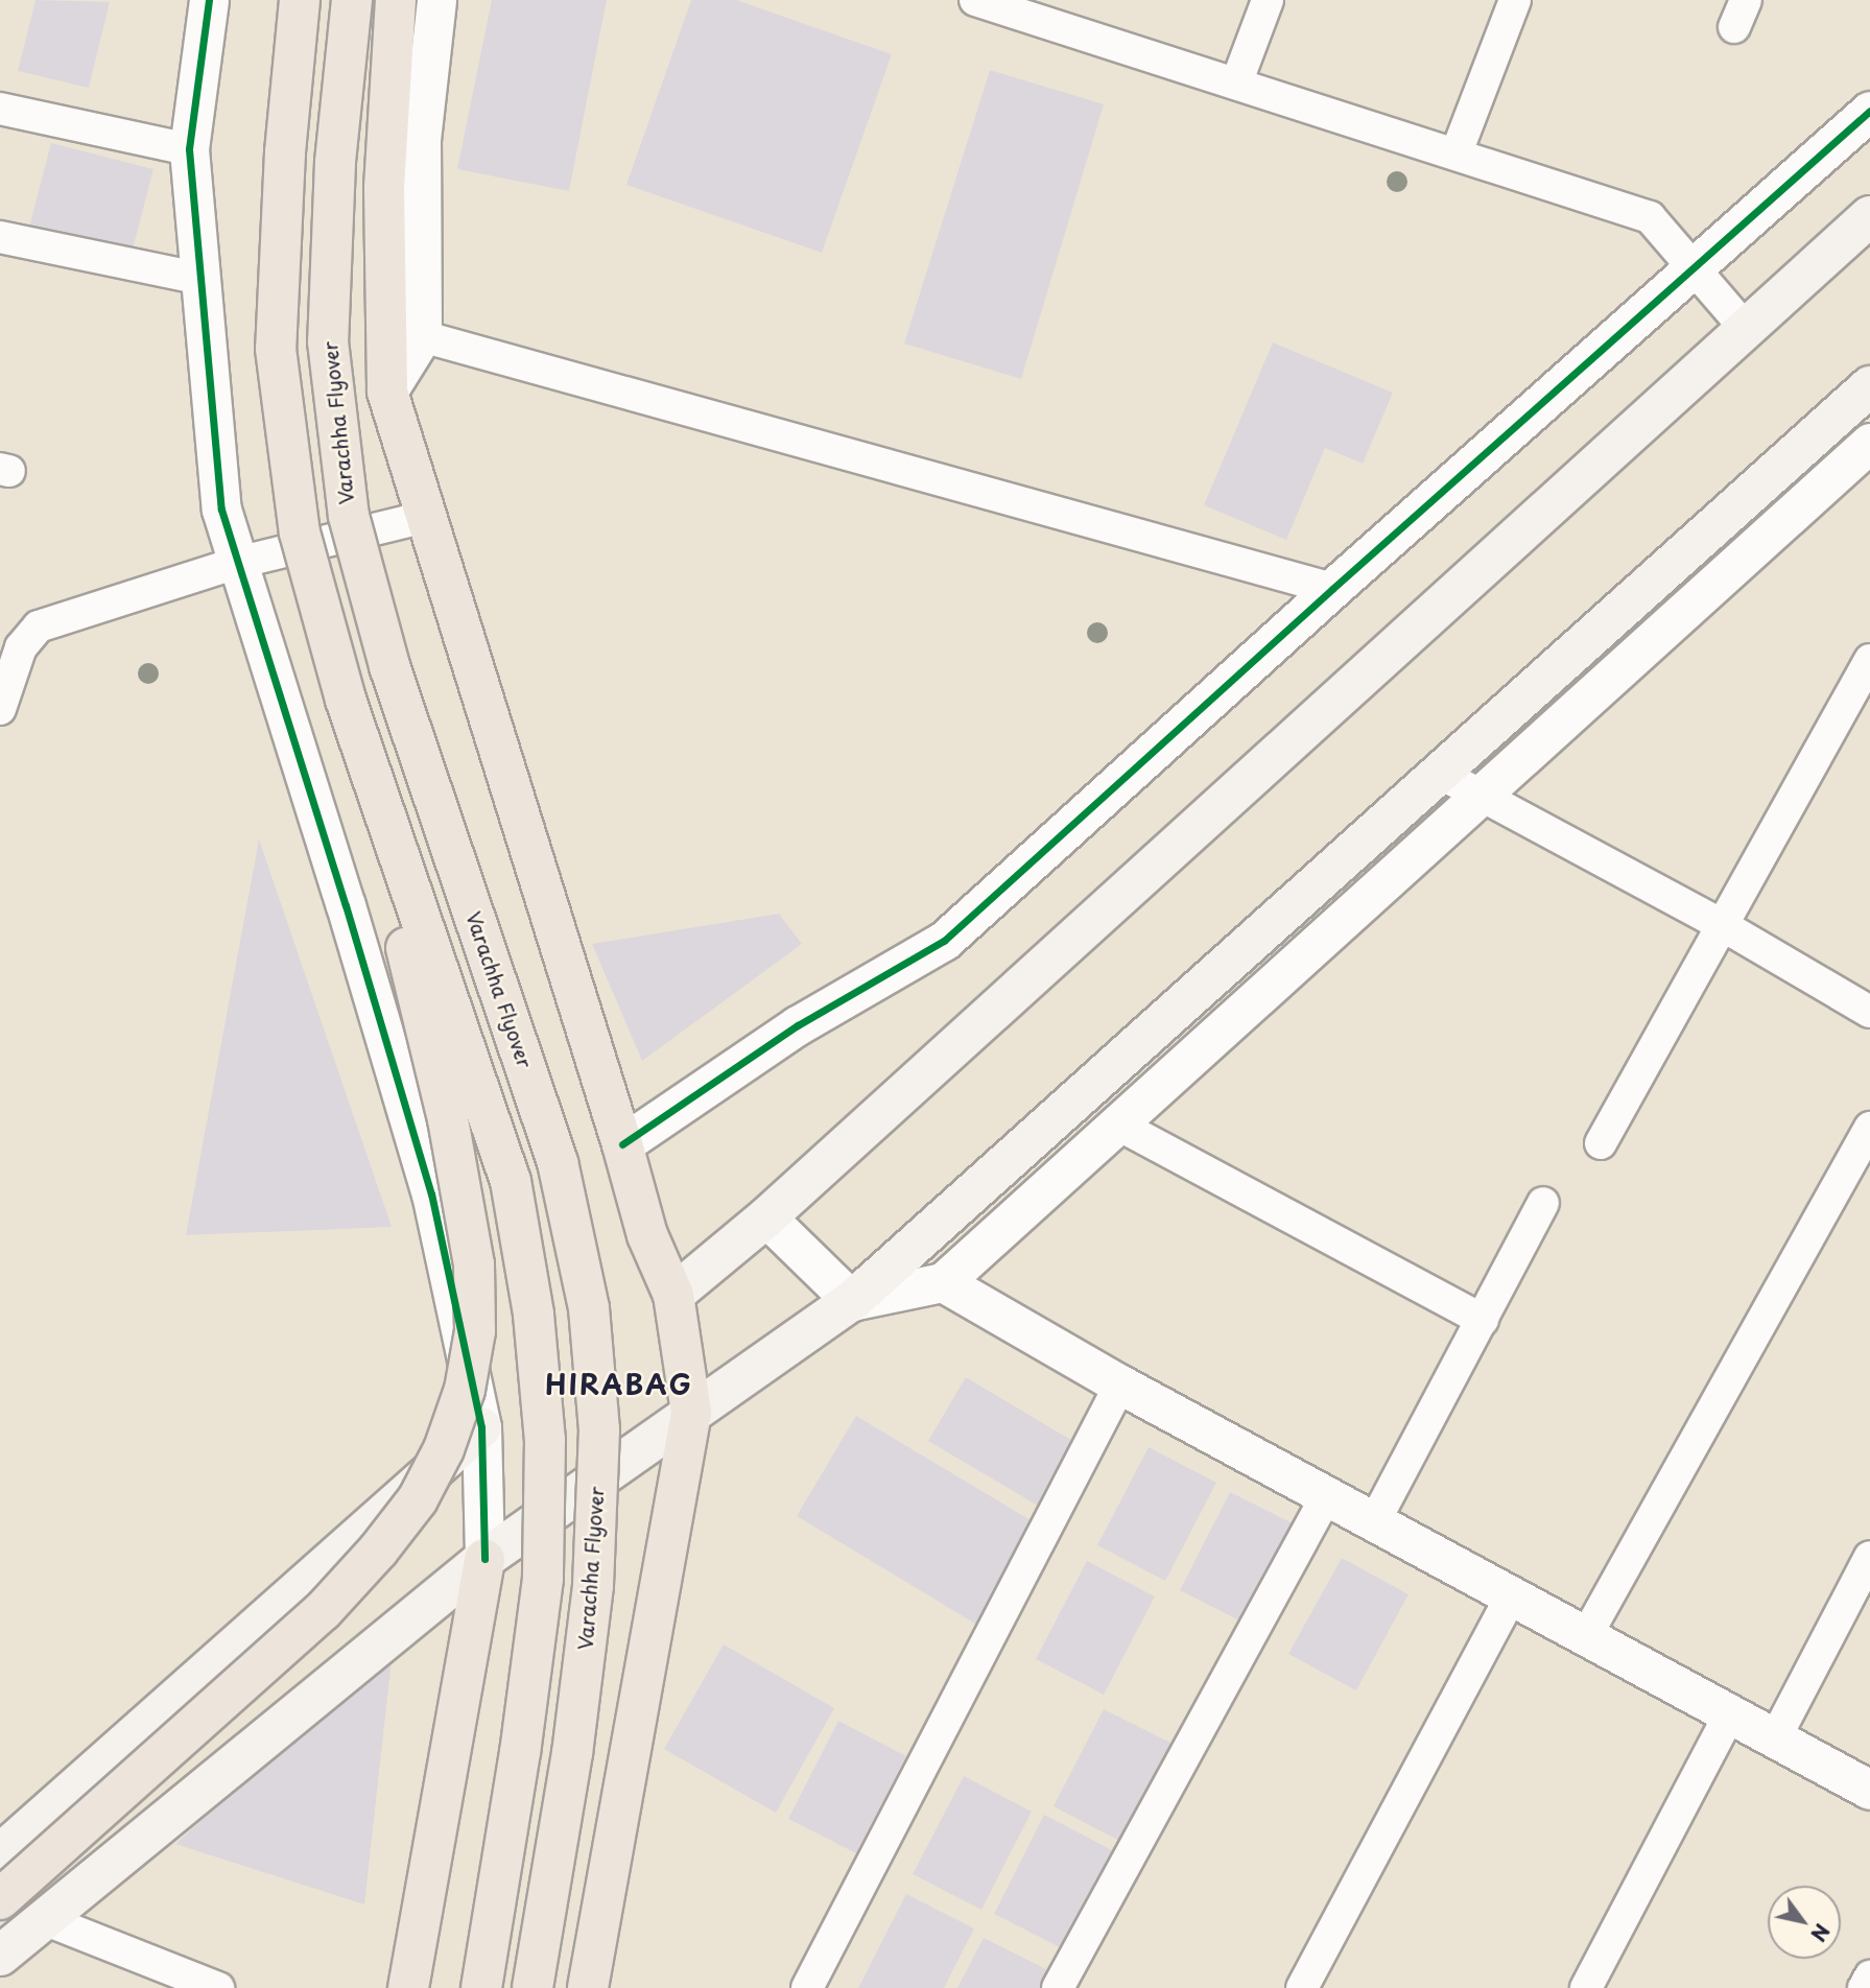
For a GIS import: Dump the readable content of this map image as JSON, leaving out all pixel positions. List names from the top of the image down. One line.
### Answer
{"streets":{"main road":["Varachha Flyover"]},"districts":["HIRABAG"],"north":"bottom right"}
